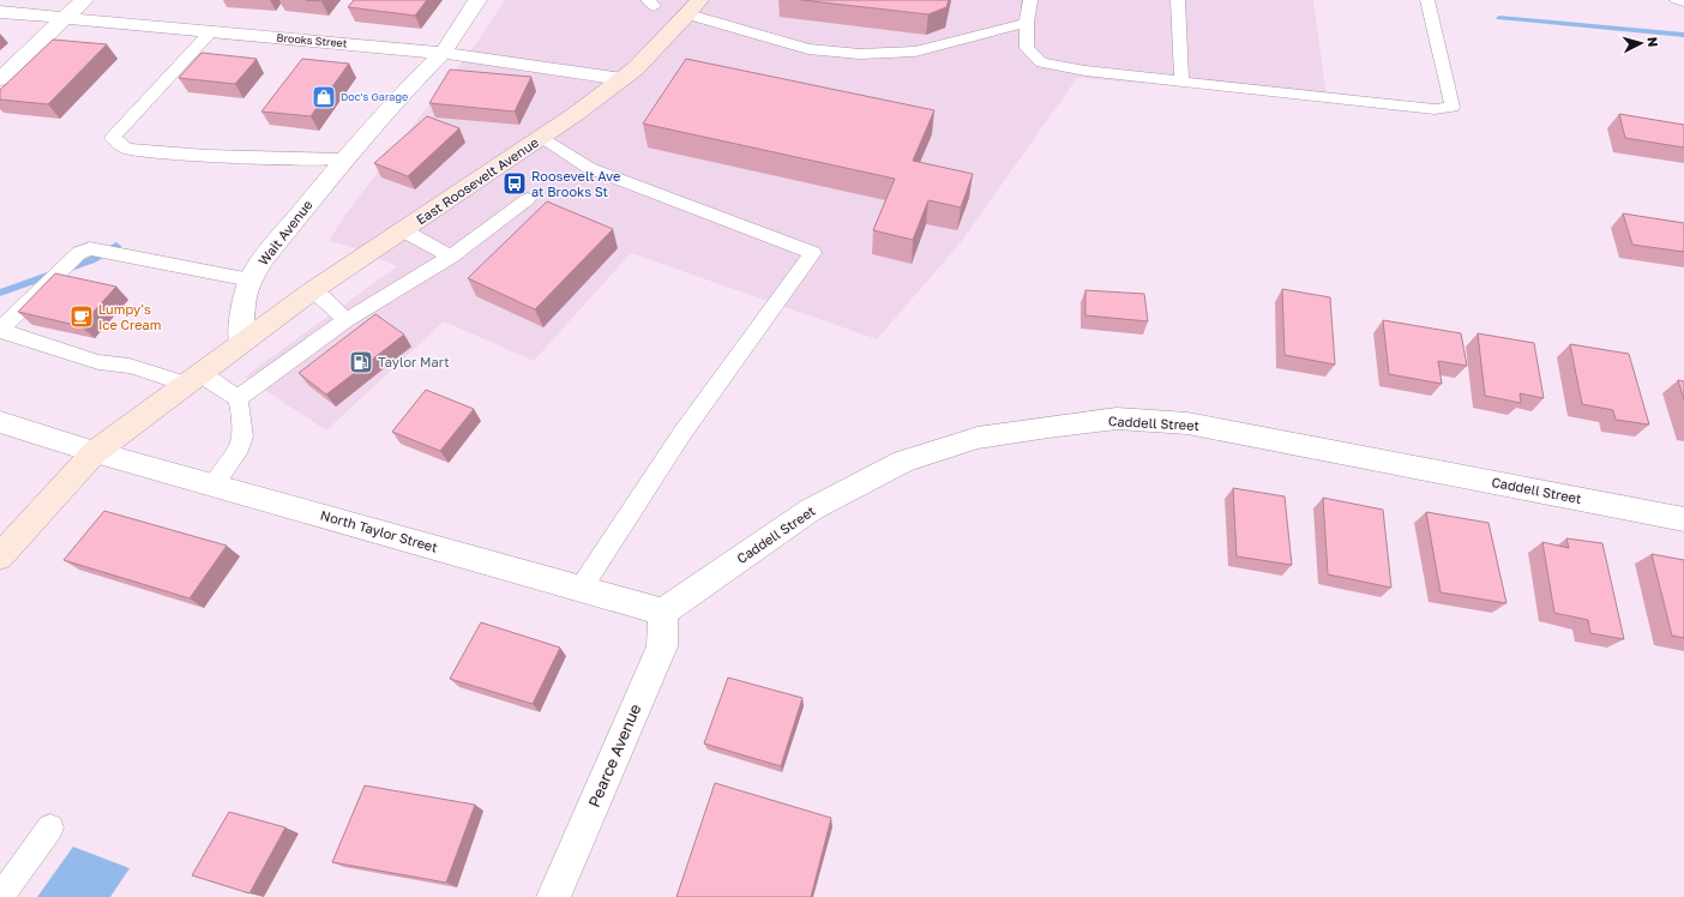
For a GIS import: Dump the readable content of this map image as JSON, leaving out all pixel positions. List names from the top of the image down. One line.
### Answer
{"streets":{"main road":["East Roosevelt Avenue"],"street":["Brooks Street","Wait Avenue","Caddell Street","North Taylor Street","Pearce Avenue"]},"crossings":[["Brooks Street","East Roosevelt Avenue"],["Brooks Street","Wait Avenue"],["East Roosevelt Avenue","Wait Avenue"],["Caddell Street","North Taylor Street"],["Caddell Street","Pearce Avenue"],["North Taylor Street","Pearce Avenue"]],"places":{"shop":["Doc's Garage"],"bus stop":["Roosevelt Ave at Brooks St"],"cafe":["Lumpy's Ice Cream"],"fuel station":["Taylor Mart"]},"north":"right"}
